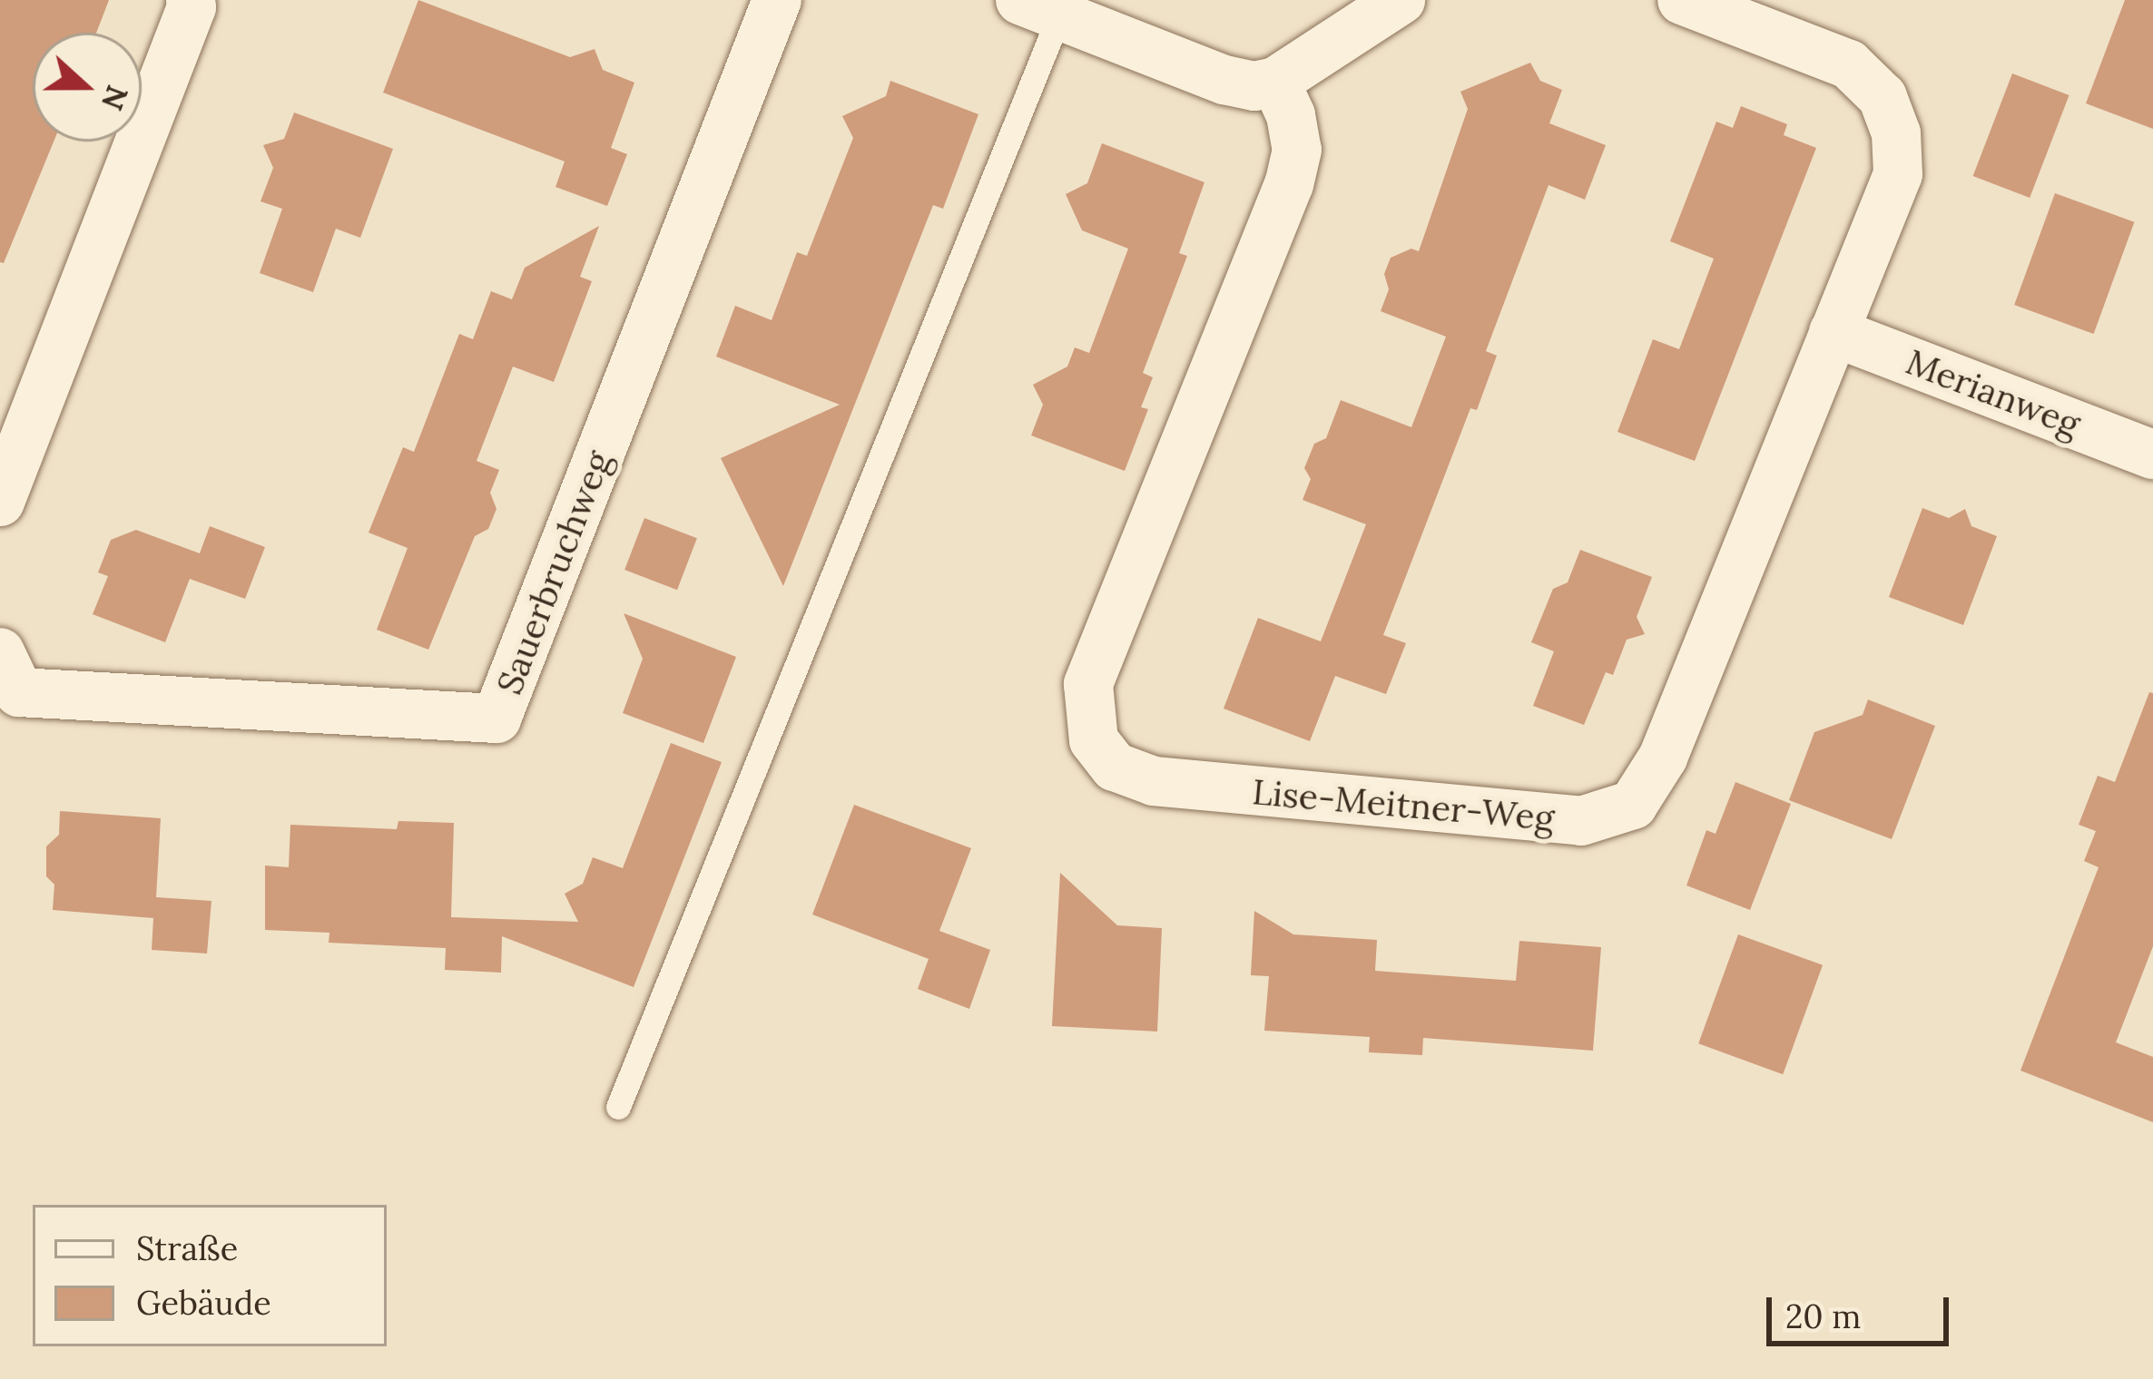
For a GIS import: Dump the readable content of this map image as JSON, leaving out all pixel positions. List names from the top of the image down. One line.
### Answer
{"streets":{"street":["Merianweg","Sauerbruchweg","Lise-Meitner-Weg"]},"crossings":[["Merianweg","Lise-Meitner-Weg"]],"legend":["Straße","Gebäude"],"scale_bar":"20 m","north":"right"}
